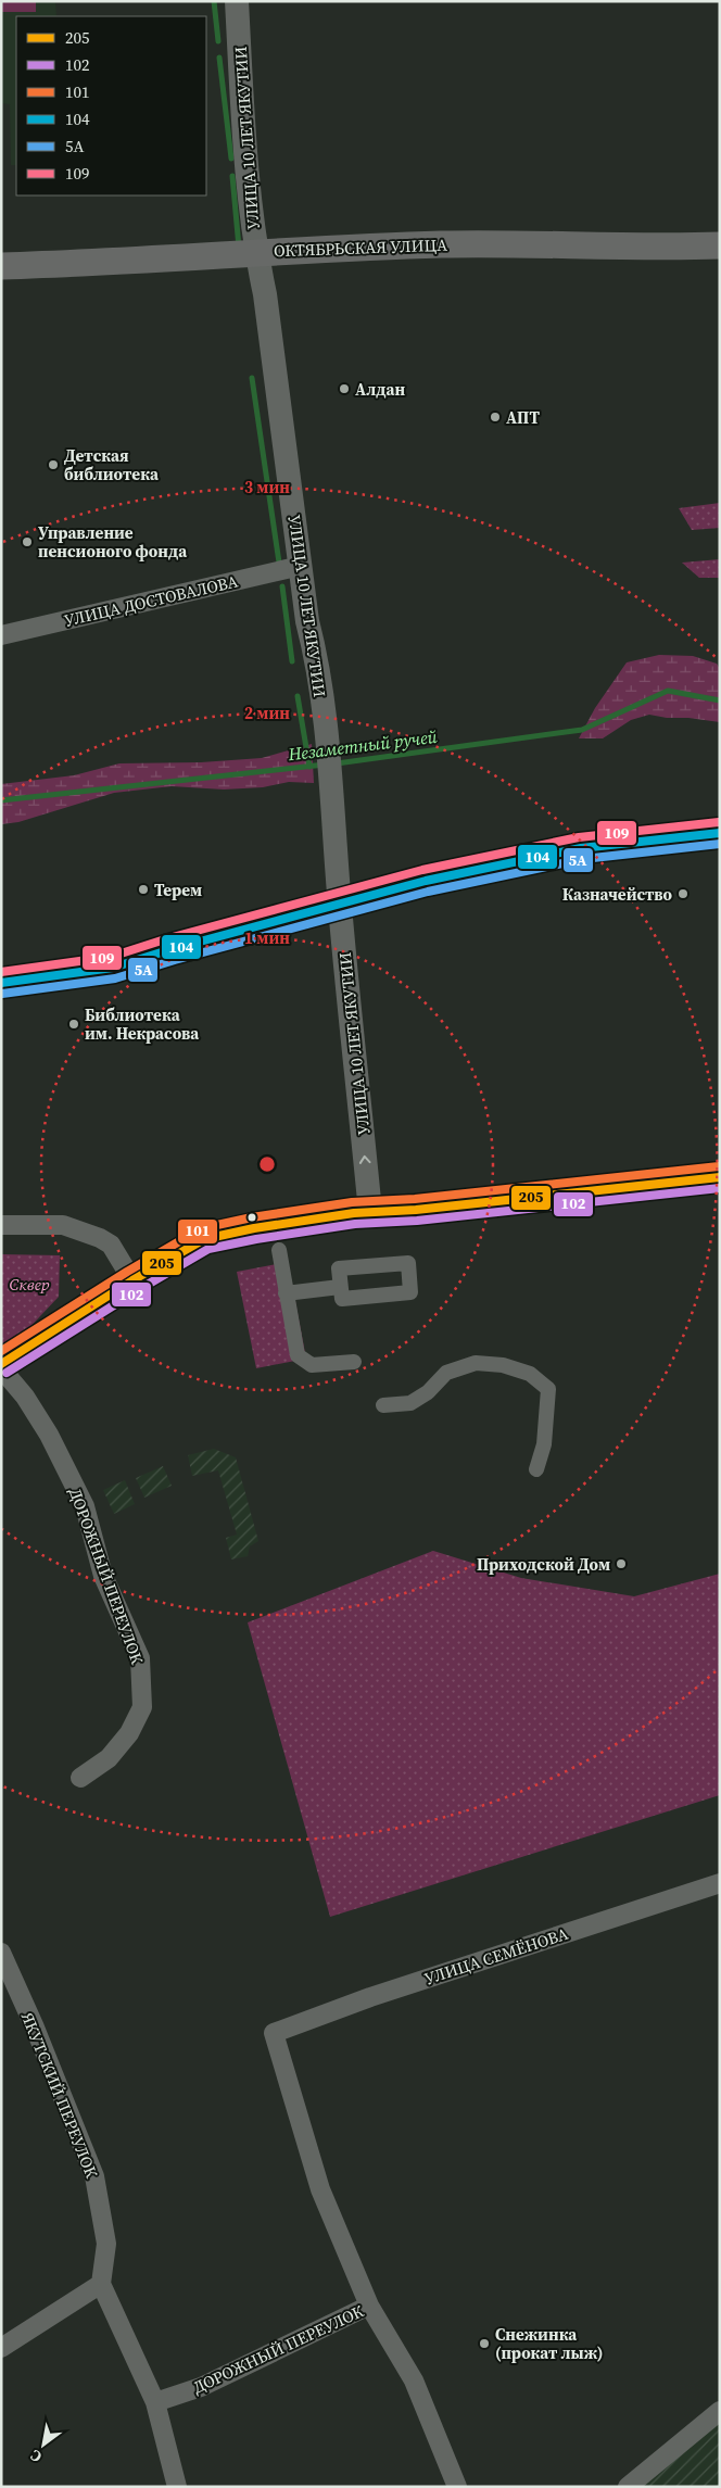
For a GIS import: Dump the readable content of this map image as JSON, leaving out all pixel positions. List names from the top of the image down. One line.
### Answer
{"streets":{"main road":["ОКТЯБРЬСКАЯ УЛИЦА"],"street":["УЛИЦА 10 ЛЕТ ЯКУТИИ","УЛИЦА ДОСТОВАЛОВА","ДОРОЖНЫЙ ПЕРЕУЛОК","УЛИЦА СЕМЁНОВА","ЯКУТСКИЙ ПЕРЕУЛОК"]},"crossings":[["УЛИЦА 10 ЛЕТ ЯКУТИИ","ОКТЯБРЬСКАЯ УЛИЦА"],["УЛИЦА 10 ЛЕТ ЯКУТИИ","УЛИЦА ДОСТОВАЛОВА"],["ДОРОЖНЫЙ ПЕРЕУЛОК","УЛИЦА СЕМЁНОВА"]],"water":["Незаметный ручей"],"parks":["Сквер"],"places":["Алдан","АПТ","Детская библиотека","Управление пенсионого фонда","Терем","Казначейство","Библиотека им. Некрасова","Приходской Дом","Снежинка (прокат лыж)"],"lines":["transit line 109","transit line 104","transit line 5А","transit line 101","transit line 205","transit line 102"],"legend":["205","102","101","104","5А","109"],"north":"bottom left","rings":["3 мин","2 мин","1 мин"]}
